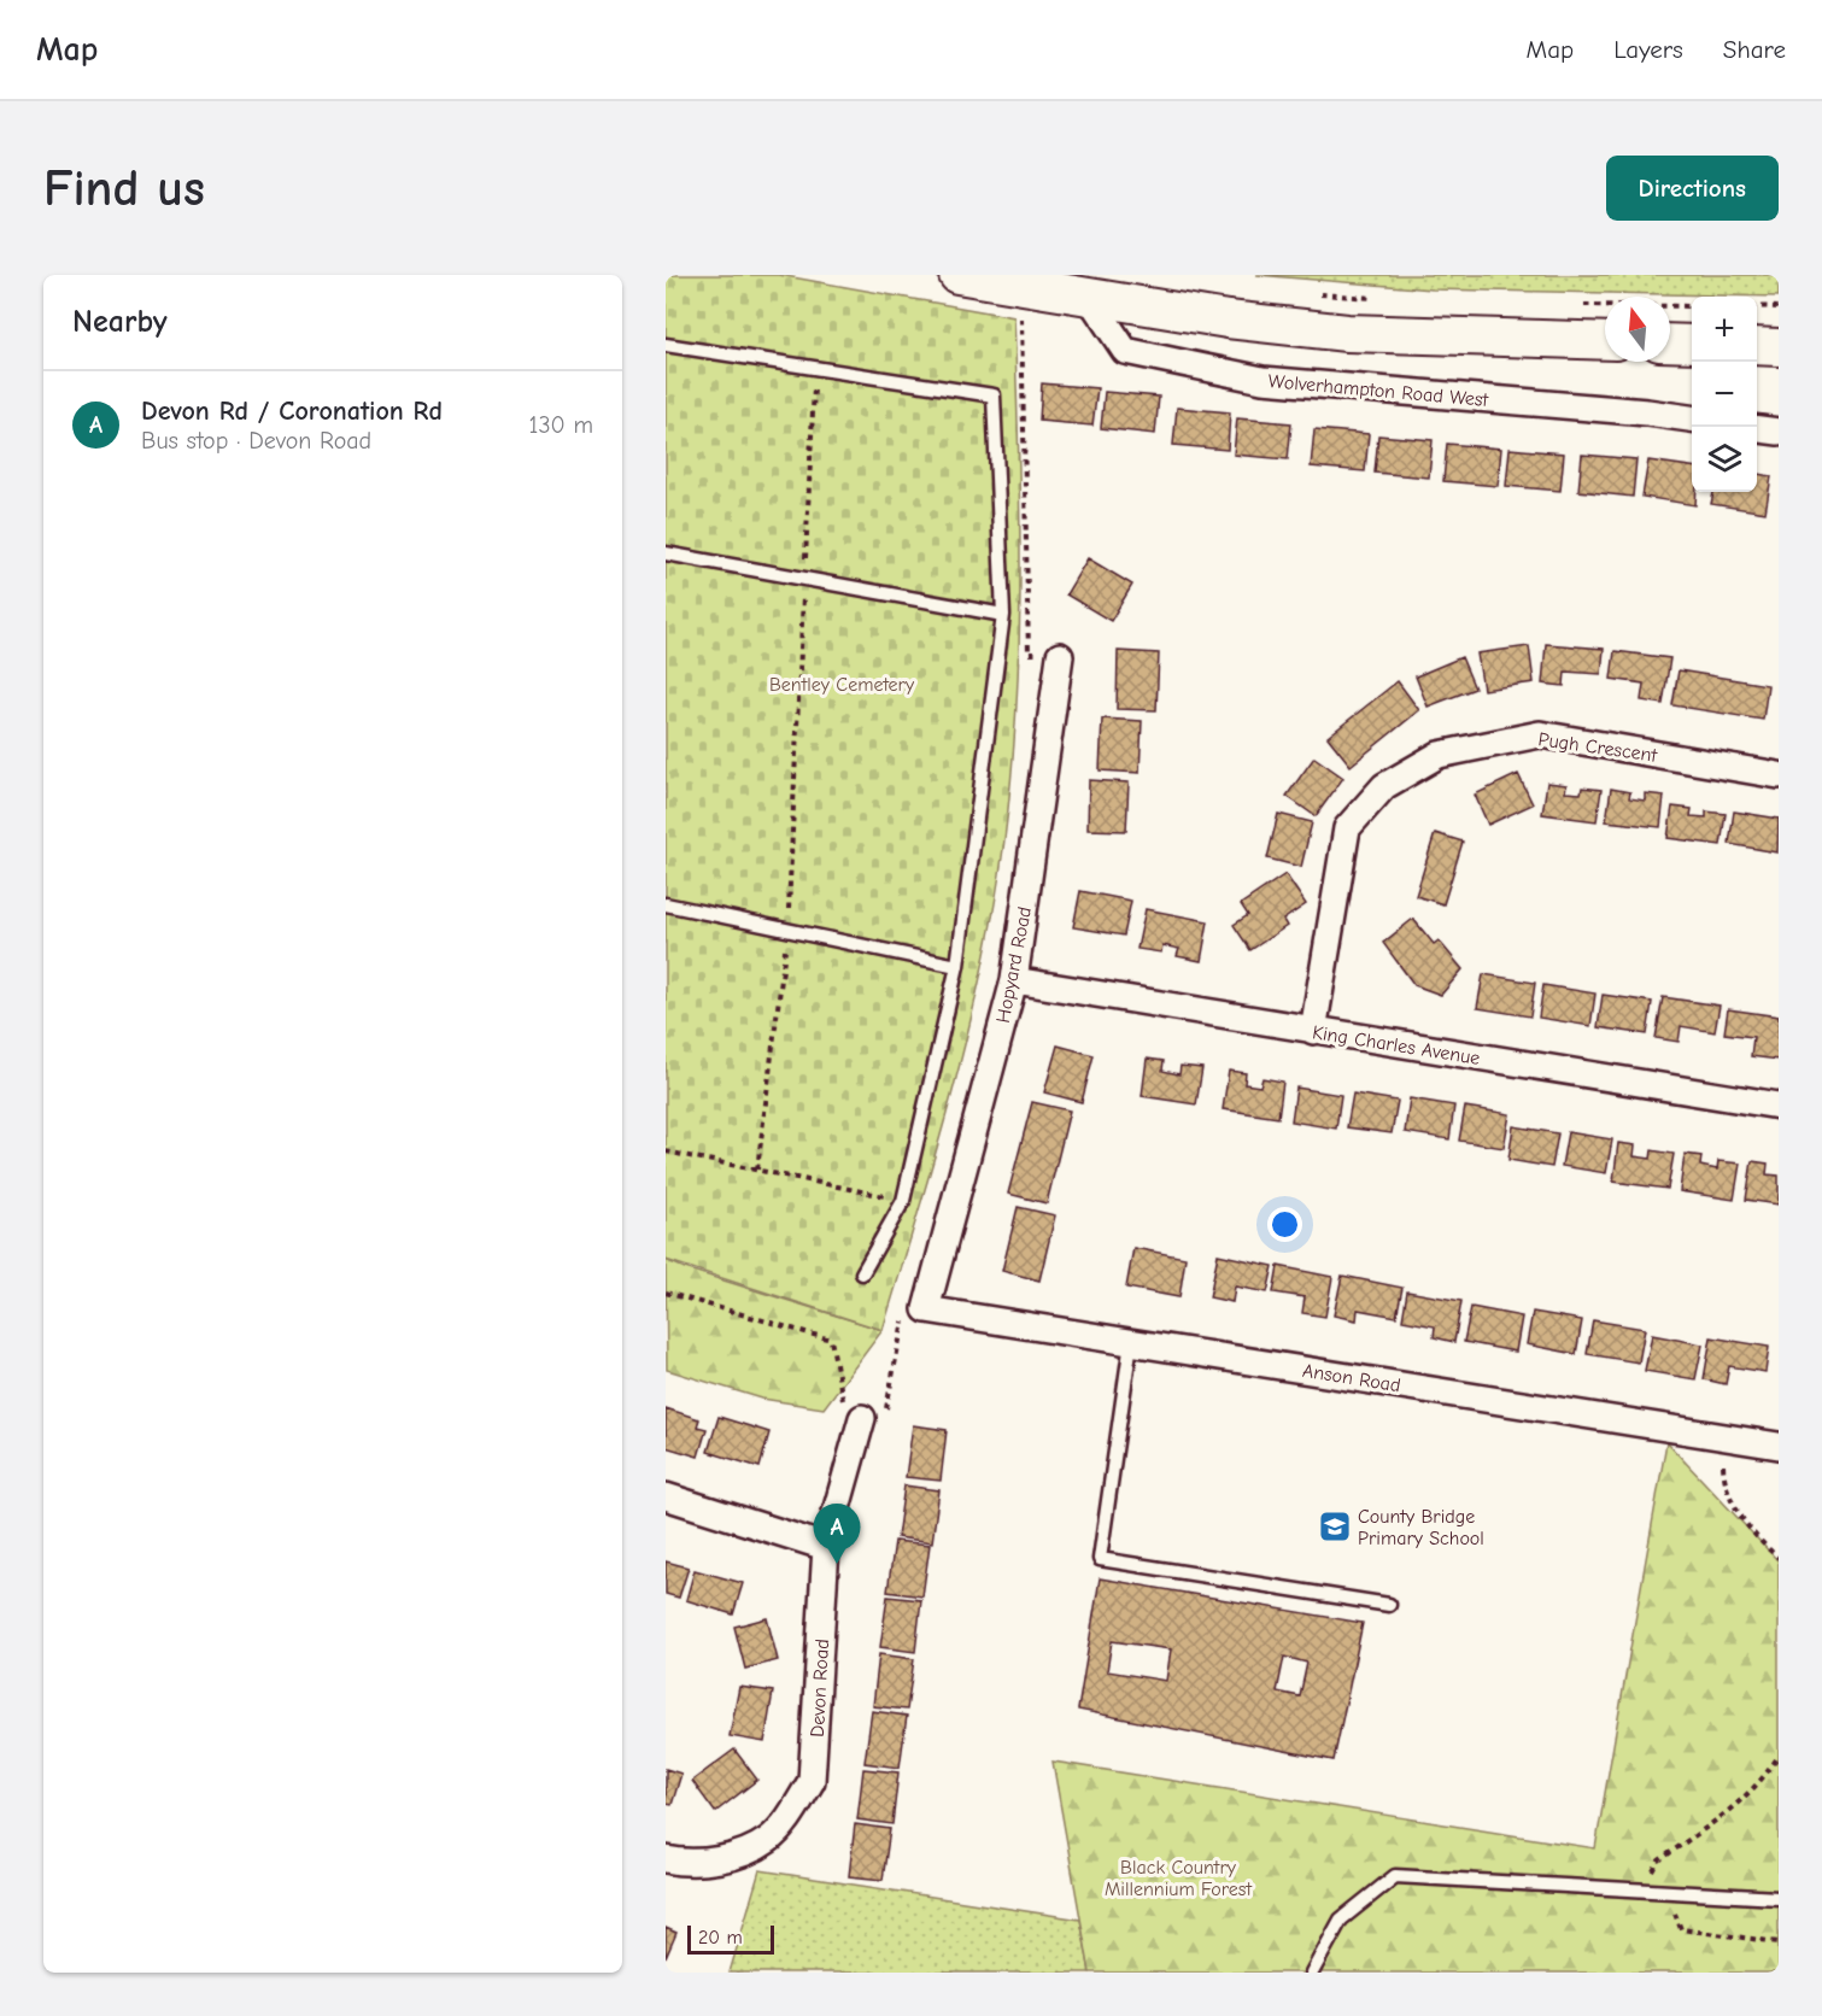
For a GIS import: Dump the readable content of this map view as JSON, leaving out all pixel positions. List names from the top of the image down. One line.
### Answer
{"streets":{"street":["Wolverhampton Road West","Pugh Crescent","Hopyard Road","King Charles Avenue","Anson Road","Devon Road"]},"crossings":[["Pugh Crescent","King Charles Avenue"],["Hopyard Road","King Charles Avenue"],["Hopyard Road","Anson Road"]],"parks":["Bentley Cemetery","Black Country Millennium Forest"],"places":{"school or university":["County Bridge Primary School"]},"scale_bar":"20 m","north":"top","page":{"header":"Map","nav":["Map","Layers","Share"],"buttons":"Directions","title":"Find us","heading":"Nearby","map_buttons":["+","−"],"list":[{"mark":"A","name":"Devon Rd / Coronation Rd","note":"Bus stop · Devon Road","value":"130 m"}],"pins":"A","scale":"20 m"}}
